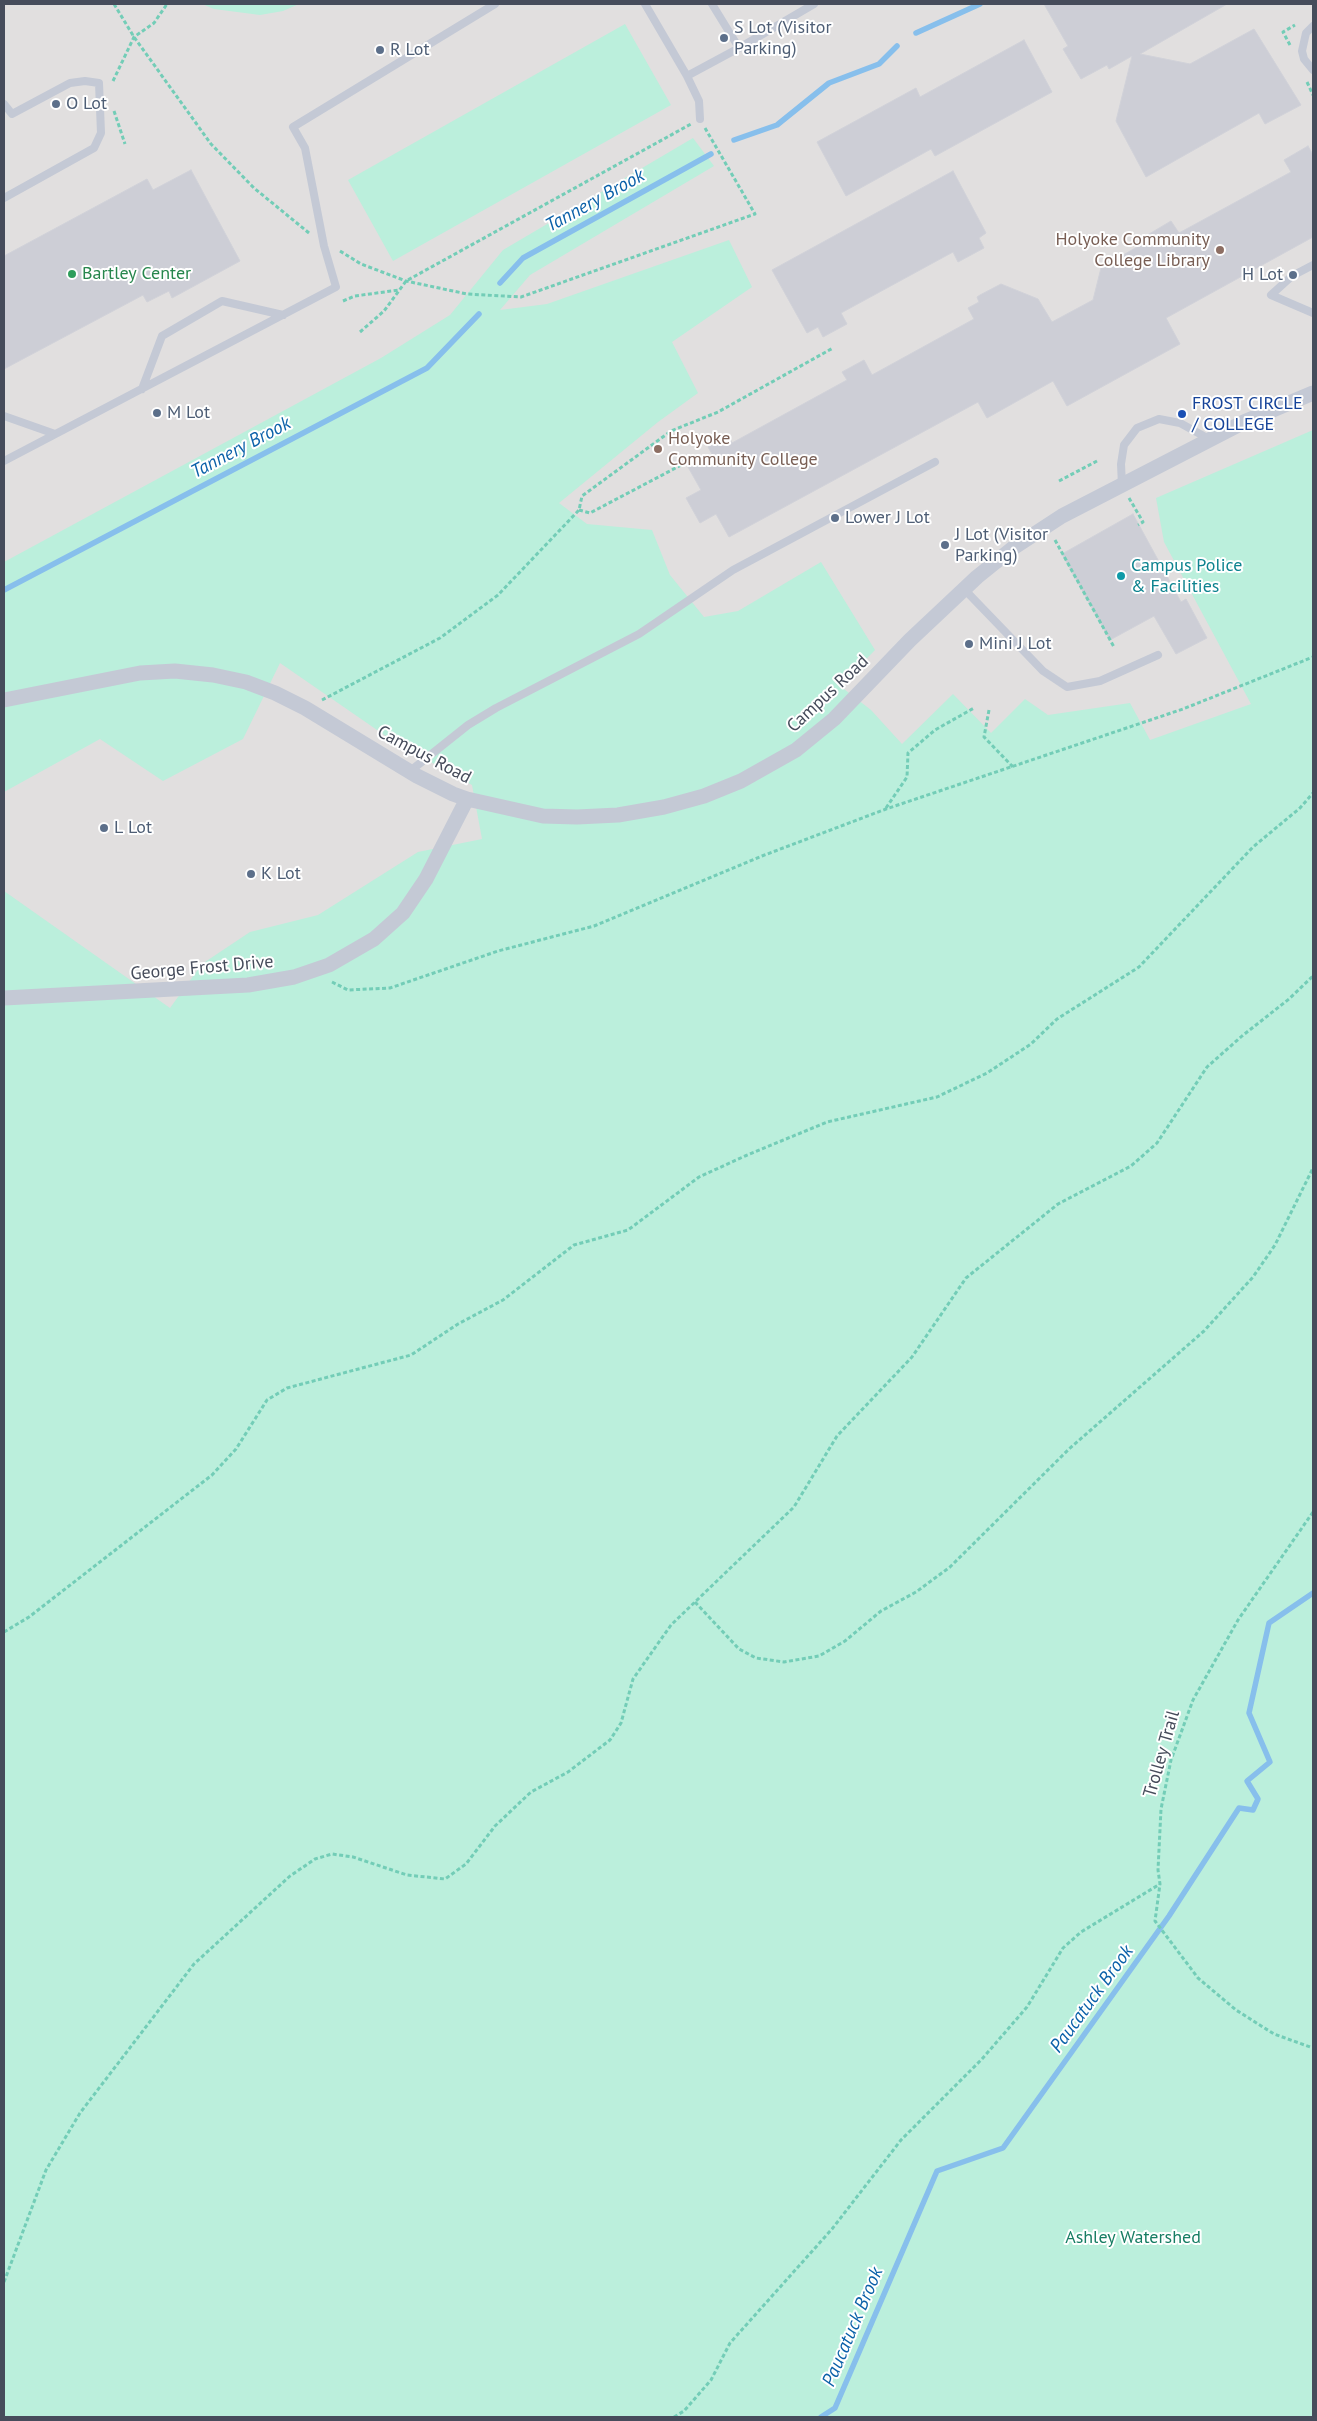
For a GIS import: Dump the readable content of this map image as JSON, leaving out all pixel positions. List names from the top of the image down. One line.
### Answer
{"streets":{"street":["Campus Road","George Frost Drive"],"path":["Trolley Trail"]},"crossings":[["Campus Road","George Frost Drive"]],"water":["Tannery Brook","Paucatuck Brook"],"parks":["Ashley Watershed"],"places":["S Lot (Visitor Parking)","R Lot","O Lot","Holyoke Community College Library","Bartley Center","H Lot","M Lot","FROST CIRCLE / COLLEGE","Holyoke Community College","Lower J Lot","J Lot (Visitor Parking)","Campus Police & Facilities","Mini J Lot","L Lot","K Lot"]}
